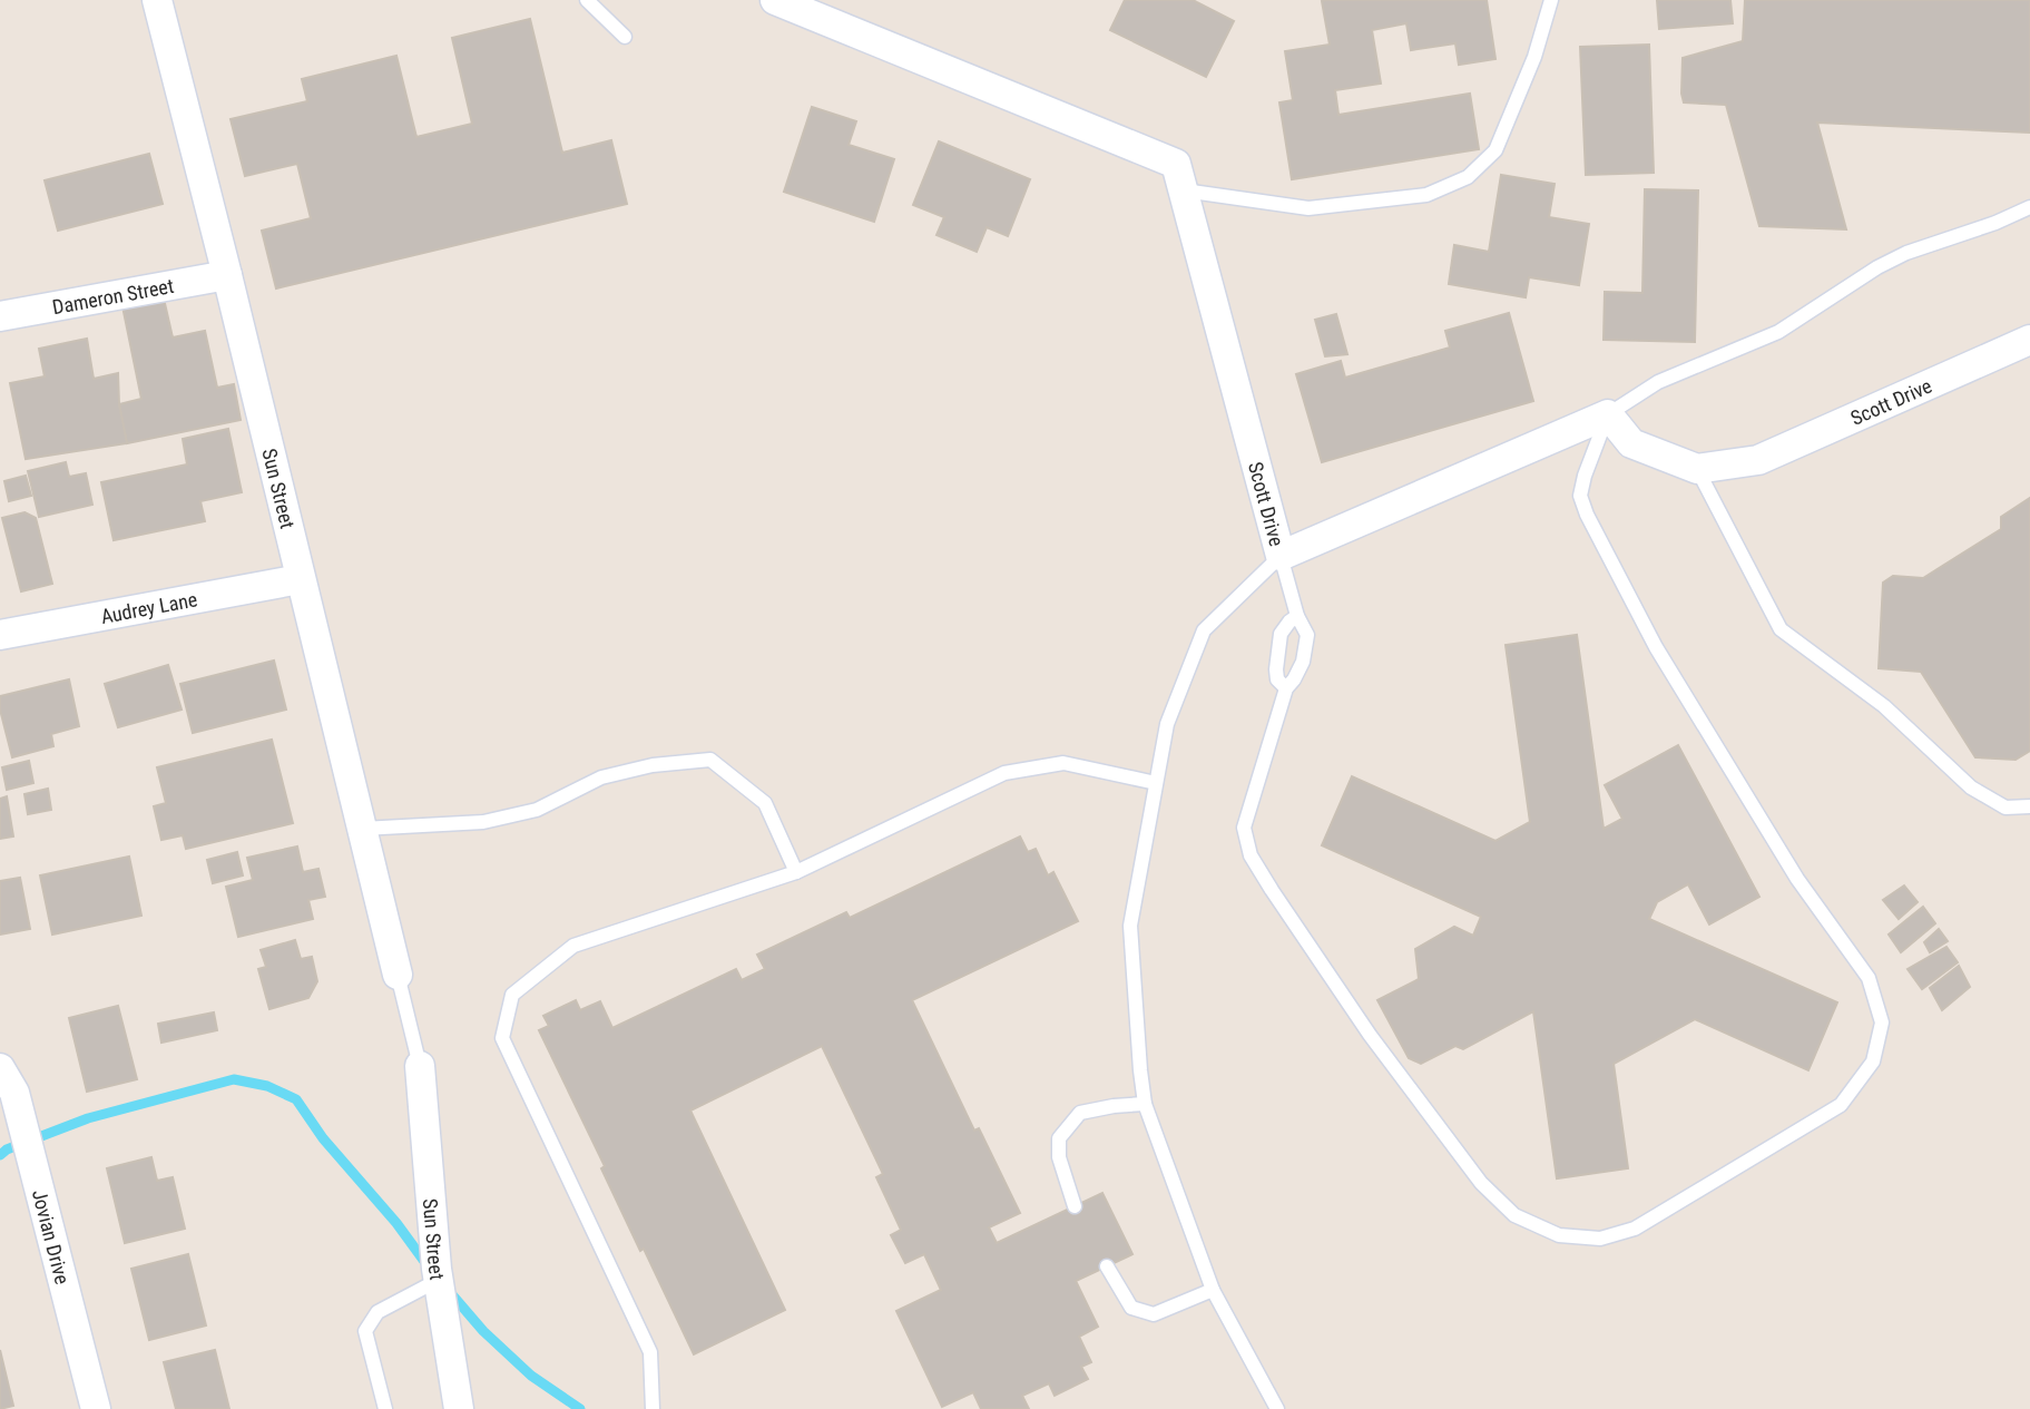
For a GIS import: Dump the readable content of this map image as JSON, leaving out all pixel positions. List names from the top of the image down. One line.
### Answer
{"streets":{"street":["Dameron Street","Scott Drive","Sun Street","Audrey Lane","Jovian Drive"]},"crossings":[["Dameron Street","Sun Street"],["Sun Street","Audrey Lane"]]}
